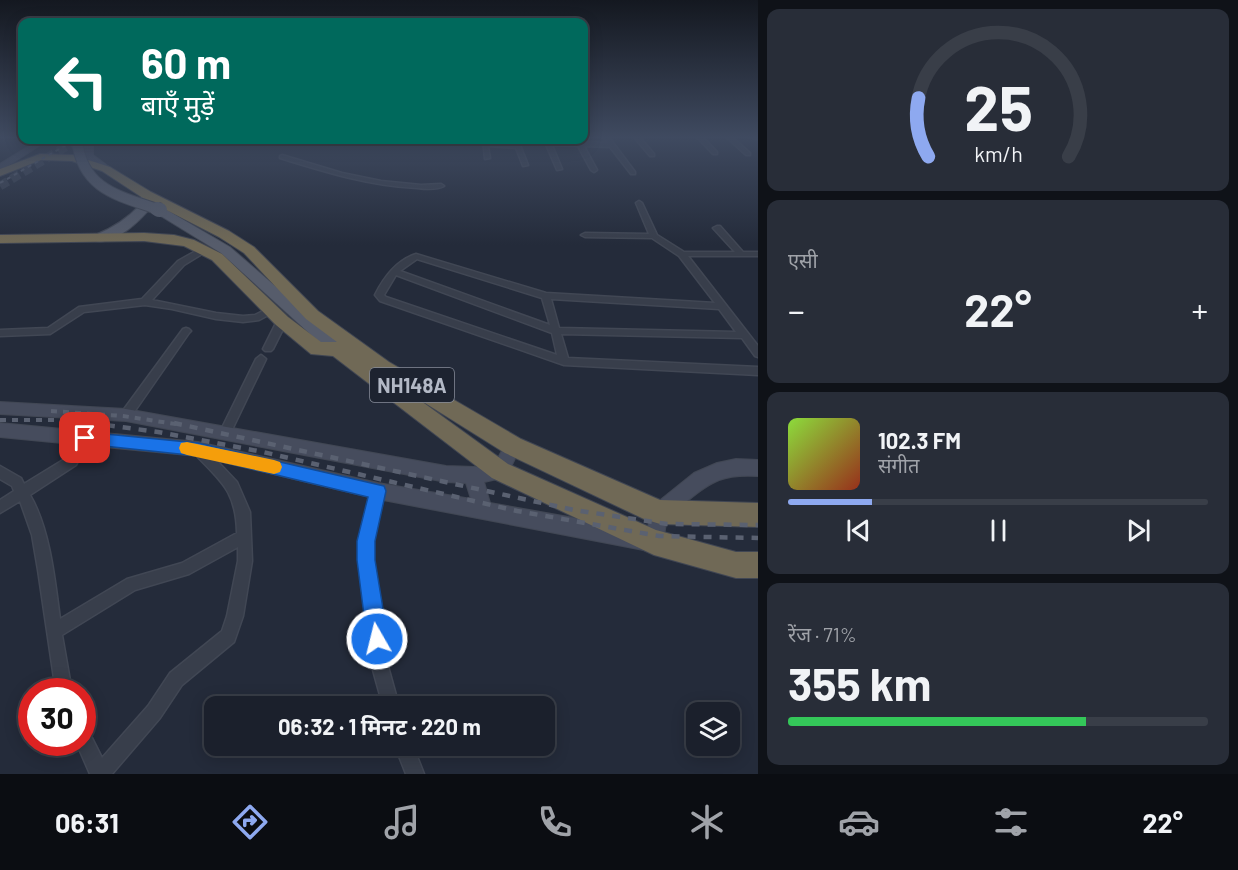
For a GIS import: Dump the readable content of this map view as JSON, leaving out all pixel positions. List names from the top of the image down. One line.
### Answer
{"streets":{"highway":["NH148A"]},"page":{"turn":["60 m","बाएँ मुड़ें"],"tile":["एसी",["रेंज · 71%","355 km"]],"heat":["−","22°","+"],"song":["102.3 FM","संगीत"],"limit":"30","trip":"06:32 · 1 मिनट · 220 m","tabs":["06:31","22°"],"gauge":["25","km/h"]}}
